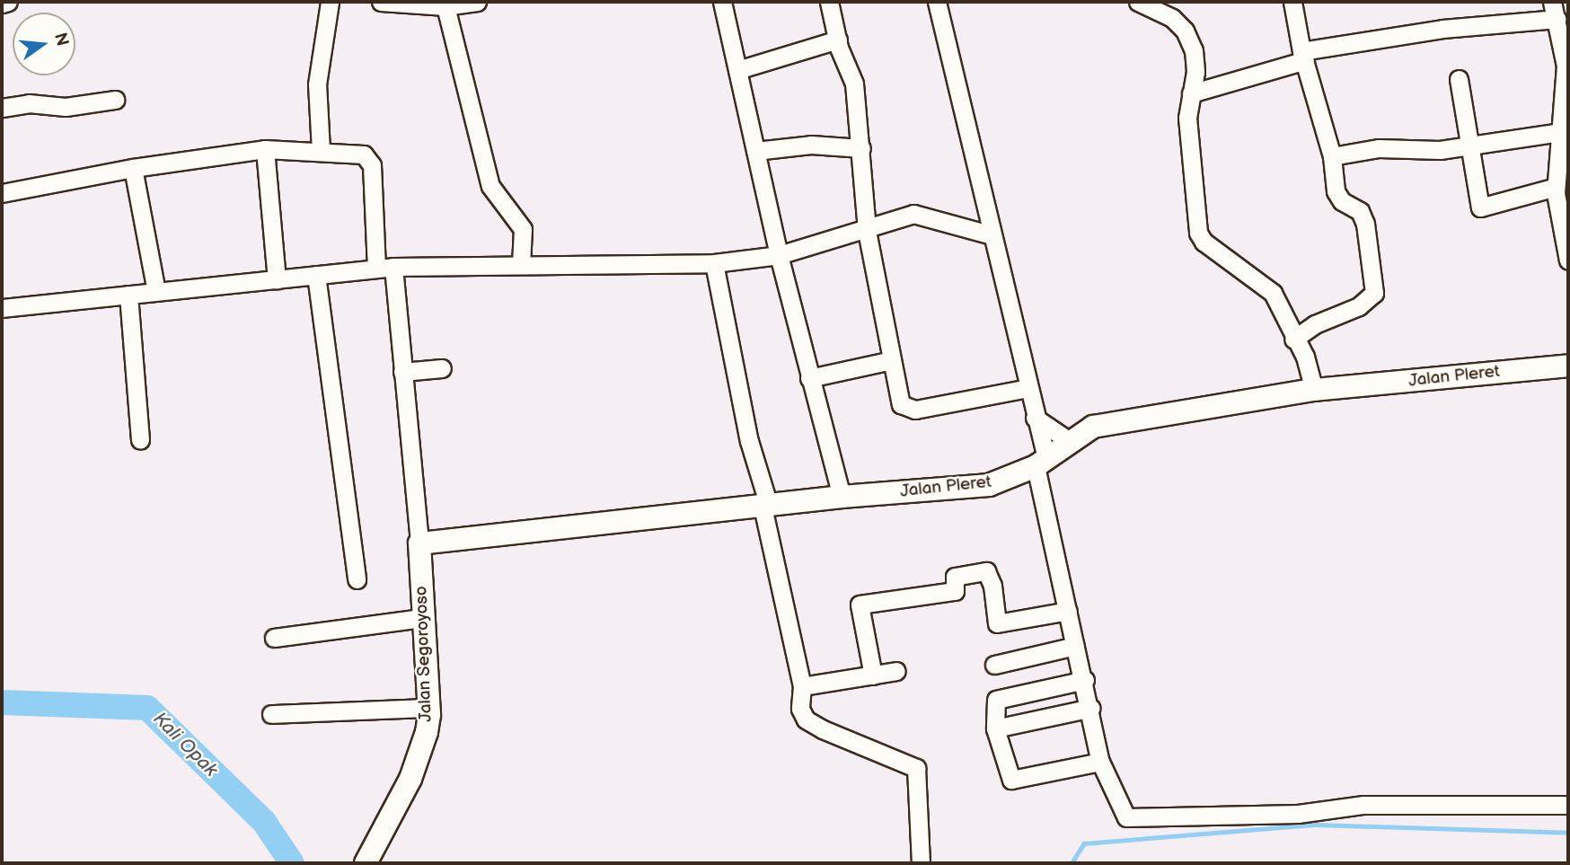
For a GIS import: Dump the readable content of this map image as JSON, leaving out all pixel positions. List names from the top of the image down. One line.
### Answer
{"streets":{"main road":["Jalan Pleret","Jalan Segoroyoso"]},"crossings":[["Jalan Pleret","Jalan Segoroyoso"]],"water":["Kali Opak"],"north":"right"}
